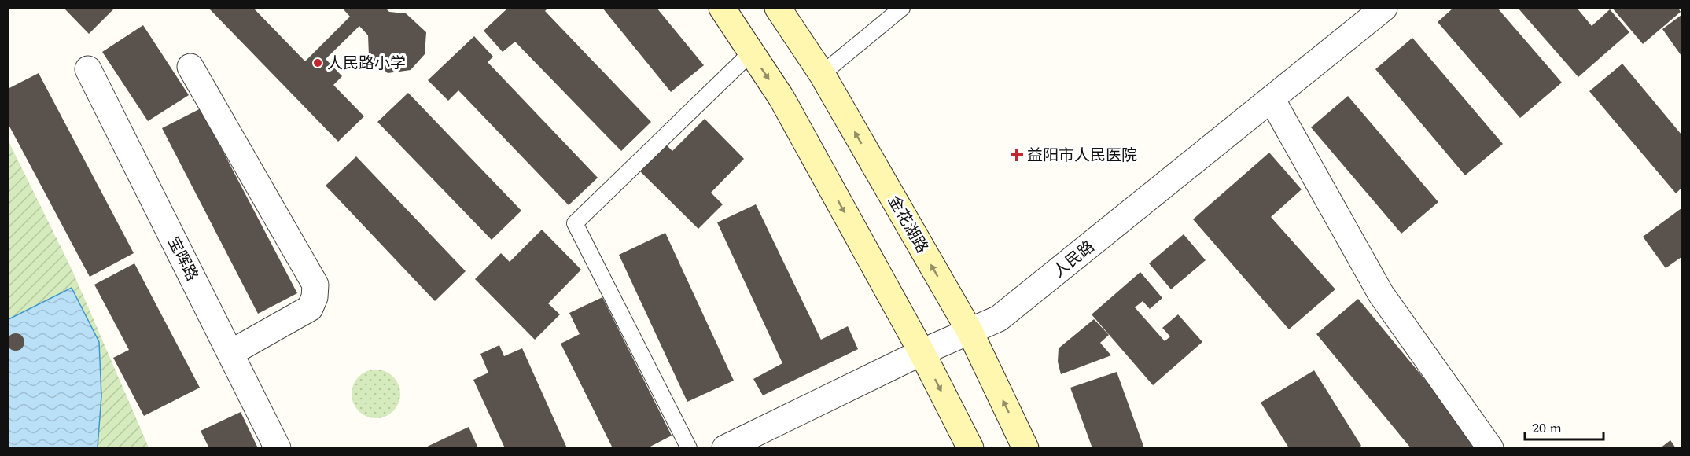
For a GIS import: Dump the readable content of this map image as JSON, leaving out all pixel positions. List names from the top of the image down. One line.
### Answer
{"streets":{"main road":["金花湖路"],"street":["宝晖路","人民路"]},"crossings":[["金花湖路","人民路"]],"places":{"other":["人民路小学"],"health":["益阳市人民医院"]},"scale_bar":"20 m"}
